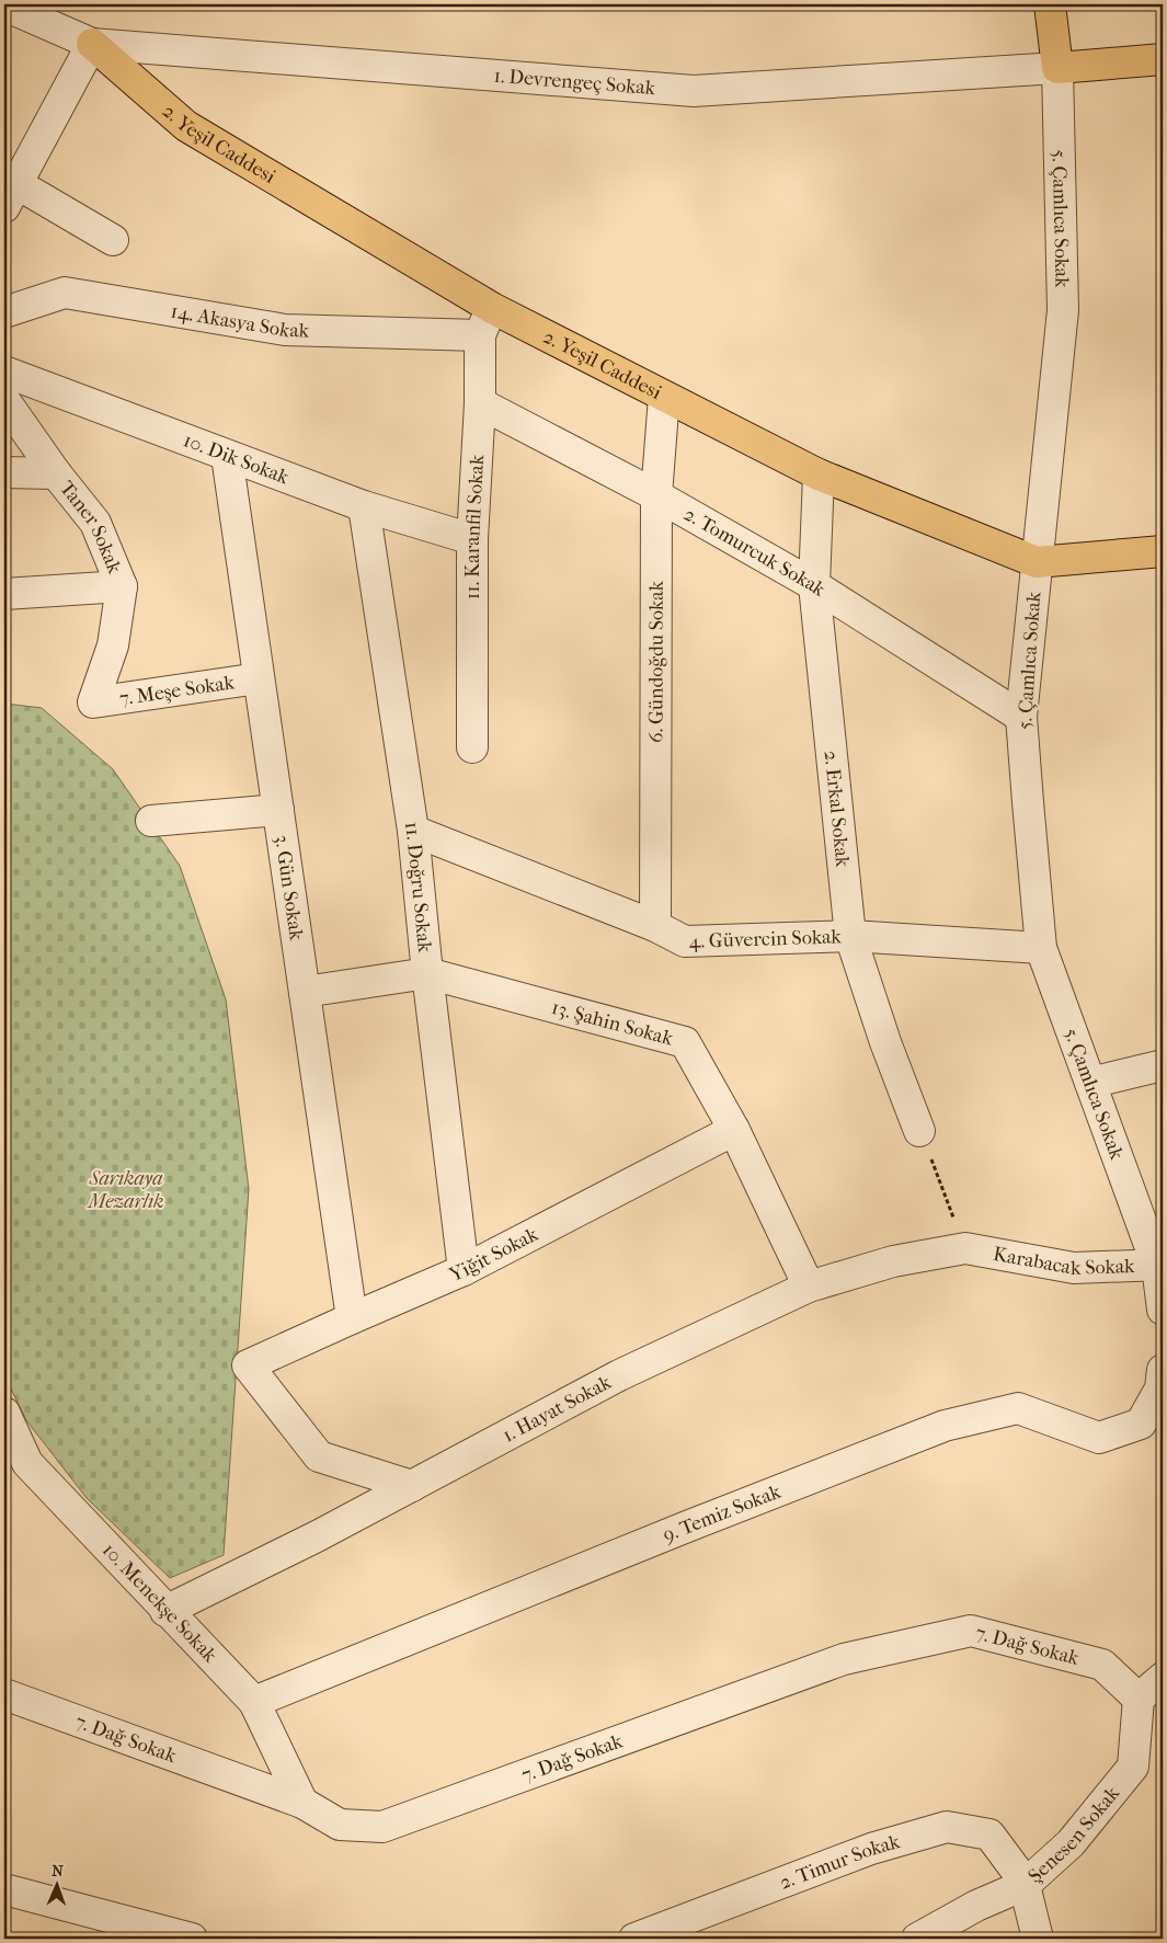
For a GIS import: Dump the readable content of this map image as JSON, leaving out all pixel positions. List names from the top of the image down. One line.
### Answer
{"streets":{"main road":["2. Yeşil Caddesi"],"street":["1. Devrengeç Sokak","5. Çamlıca Sokak","14. Akasya Sokak","10. Dik Sokak","11. Karanfil Sokak","Taner Sokak","2. Tomurcuk Sokak","6. Gündoğdu Sokak","7. Meşe Sokak","2. Erkal Sokak","3. Gün Sokak","11. Doğru Sokak","4. Güvercin Sokak","13. Şahin Sokak","Yiğit Sokak","Karabacak Sokak","1. Hayat Sokak","9. Temiz Sokak","10. Menekşe Sokak","7. Dağ Sokak","Şenesen Sokak","2. Timur Sokak"]},"crossings":[["1. Devrengeç Sokak","2. Yeşil Caddesi"],["1. Devrengeç Sokak","5. Çamlıca Sokak"],["2. Yeşil Caddesi","5. Çamlıca Sokak"],["2. Yeşil Caddesi","11. Karanfil Sokak"],["2. Yeşil Caddesi","6. Gündoğdu Sokak"],["2. Yeşil Caddesi","2. Erkal Sokak"],["5. Çamlıca Sokak","2. Tomurcuk Sokak"],["5. Çamlıca Sokak","4. Güvercin Sokak"],["5. Çamlıca Sokak","Karabacak Sokak"],["14. Akasya Sokak","11. Karanfil Sokak"],["10. Dik Sokak","11. Karanfil Sokak"],["10. Dik Sokak","3. Gün Sokak"],["10. Dik Sokak","11. Doğru Sokak"],["11. Karanfil Sokak","2. Tomurcuk Sokak"],["Taner Sokak","7. Meşe Sokak"],["2. Tomurcuk Sokak","6. Gündoğdu Sokak"],["2. Tomurcuk Sokak","2. Erkal Sokak"],["6. Gündoğdu Sokak","4. Güvercin Sokak"],["7. Meşe Sokak","3. Gün Sokak"],["2. Erkal Sokak","4. Güvercin Sokak"],["3. Gün Sokak","13. Şahin Sokak"],["3. Gün Sokak","Yiğit Sokak"],["11. Doğru Sokak","4. Güvercin Sokak"],["11. Doğru Sokak","13. Şahin Sokak"],["11. Doğru Sokak","Yiğit Sokak"],["13. Şahin Sokak","Yiğit Sokak"],["13. Şahin Sokak","1. Hayat Sokak"],["Yiğit Sokak","1. Hayat Sokak"],["Karabacak Sokak","1. Hayat Sokak"],["1. Hayat Sokak","10. Menekşe Sokak"],["9. Temiz Sokak","10. Menekşe Sokak"],["10. Menekşe Sokak","7. Dağ Sokak"],["7. Dağ Sokak","Şenesen Sokak"],["Şenesen Sokak","2. Timur Sokak"]],"parks":["Sarıkaya Mezarlık"],"north":"top"}
